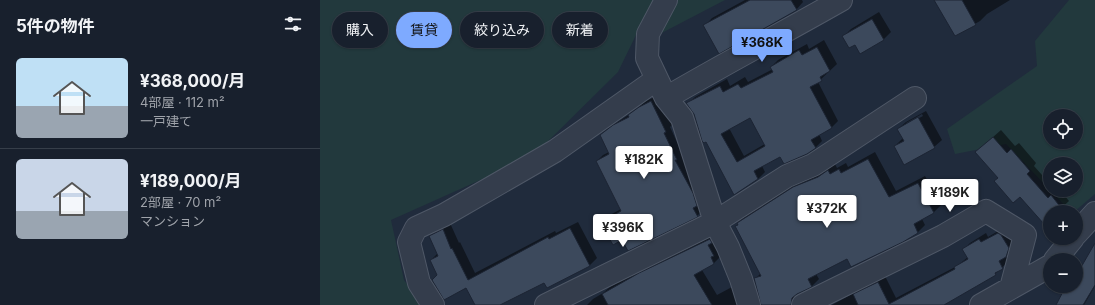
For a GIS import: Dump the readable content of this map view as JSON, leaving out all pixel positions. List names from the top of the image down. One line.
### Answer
{"page":{"heading":"5件の物件","chip":["購入","賃貸","絞り込み","新着"],"price":["¥368K","¥182K","¥189K","¥372K","¥396K"],"list":[{"name":"¥368,000/月","note":"4部屋 · 112 m² · 一戸建て"},{"name":"¥189,000/月","note":"2部屋 · 70 m² · マンション"}],"map_buttons":["+","−"]}}
